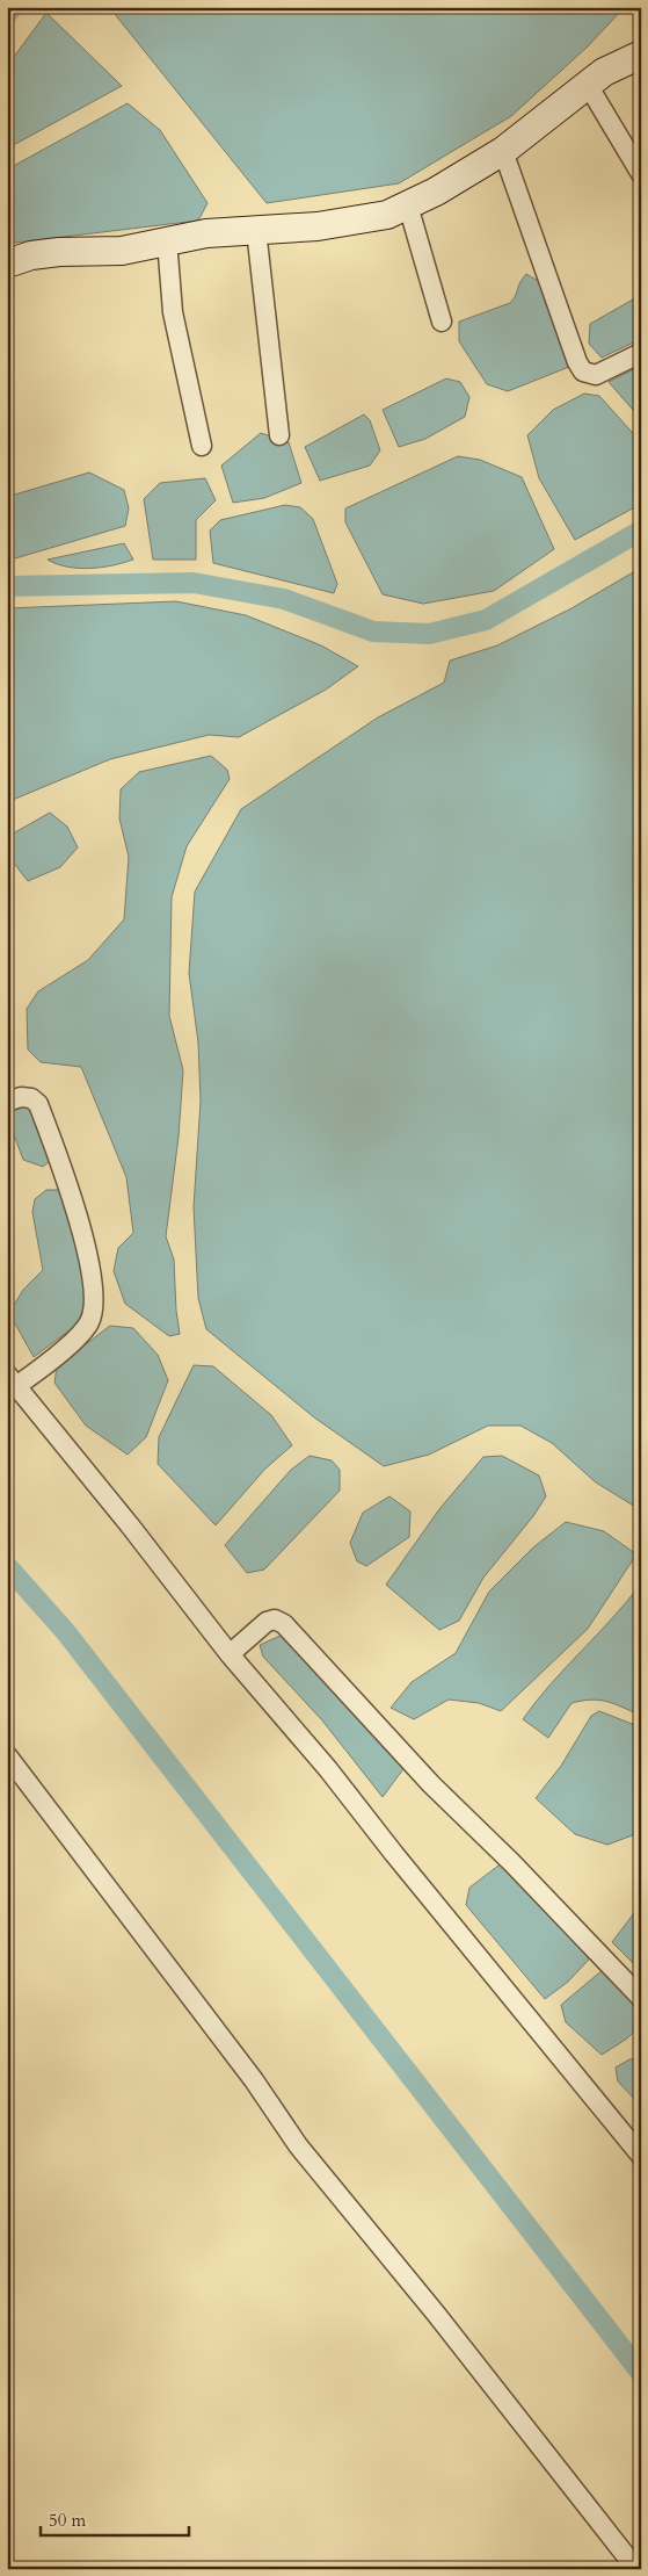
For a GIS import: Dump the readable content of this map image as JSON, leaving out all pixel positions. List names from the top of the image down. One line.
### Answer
{"scale_bar":"50 m"}
